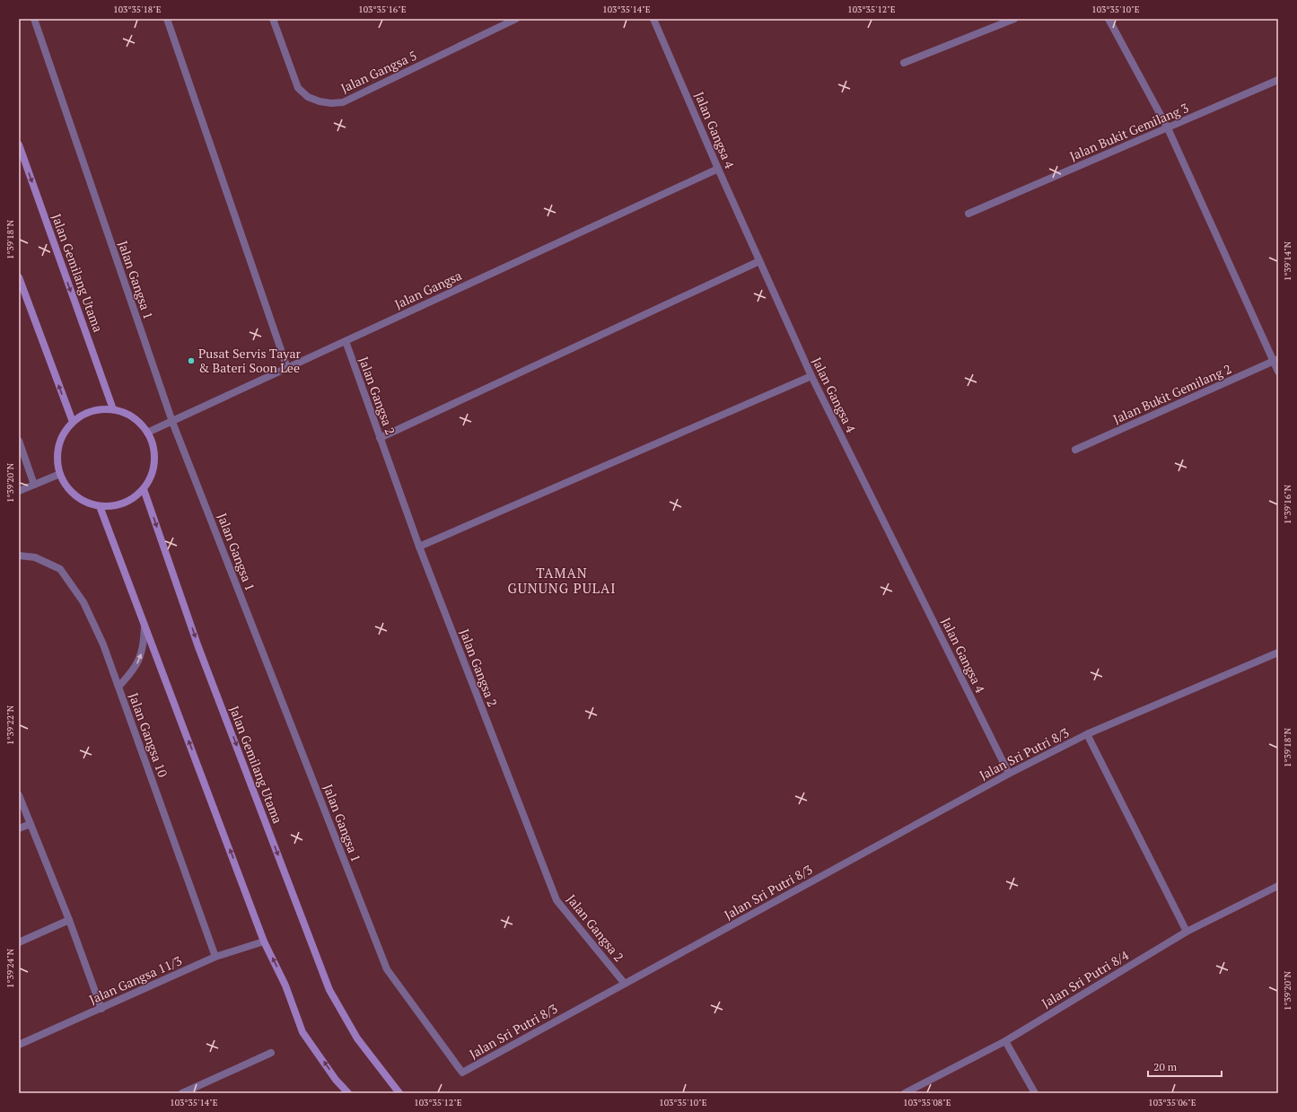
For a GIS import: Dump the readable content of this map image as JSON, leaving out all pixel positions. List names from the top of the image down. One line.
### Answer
{"streets":{"main road":["Jalan Gemilang Utama"],"street":["Jalan Gangsa 5","Jalan Gangsa 4","Jalan Bukit Gemilang 3","Jalan Gangsa 1","Jalan Gangsa","Jalan Bukit Gemilang 2","Jalan Gangsa 2","Jalan Gangsa 10","Jalan Sri Putri 8/3","Jalan Sri Putri 8/4","Jalan Gangsa 11/3"]},"crossings":[["Jalan Gangsa 4","Jalan Gangsa"],["Jalan Gangsa 4","Jalan Sri Putri 8/3"],["Jalan Gemilang Utama","Jalan Gangsa"],["Jalan Gangsa 1","Jalan Gangsa"],["Jalan Gangsa 1","Jalan Sri Putri 8/3"],["Jalan Gangsa","Jalan Gangsa 2"],["Jalan Gangsa 2","Jalan Sri Putri 8/3"],["Jalan Gangsa 10","Jalan Gangsa 11/3"]],"districts":["TAMAN GUNUNG PULAI"],"places":["Pusat Servis Tayar & Bateri Soon Lee"],"scale_bar":"20 m","coordinates":["103°35'18\"E","103°35'16\"E","103°35'14\"E","103°35'12\"E","103°35'10\"E","1°39'18\"N","1°39'14\"N","1°39'20\"N","1°39'16\"N","1°39'22\"N","1°39'24\"N","103°35'08\"E","103°35'06\"E"]}
